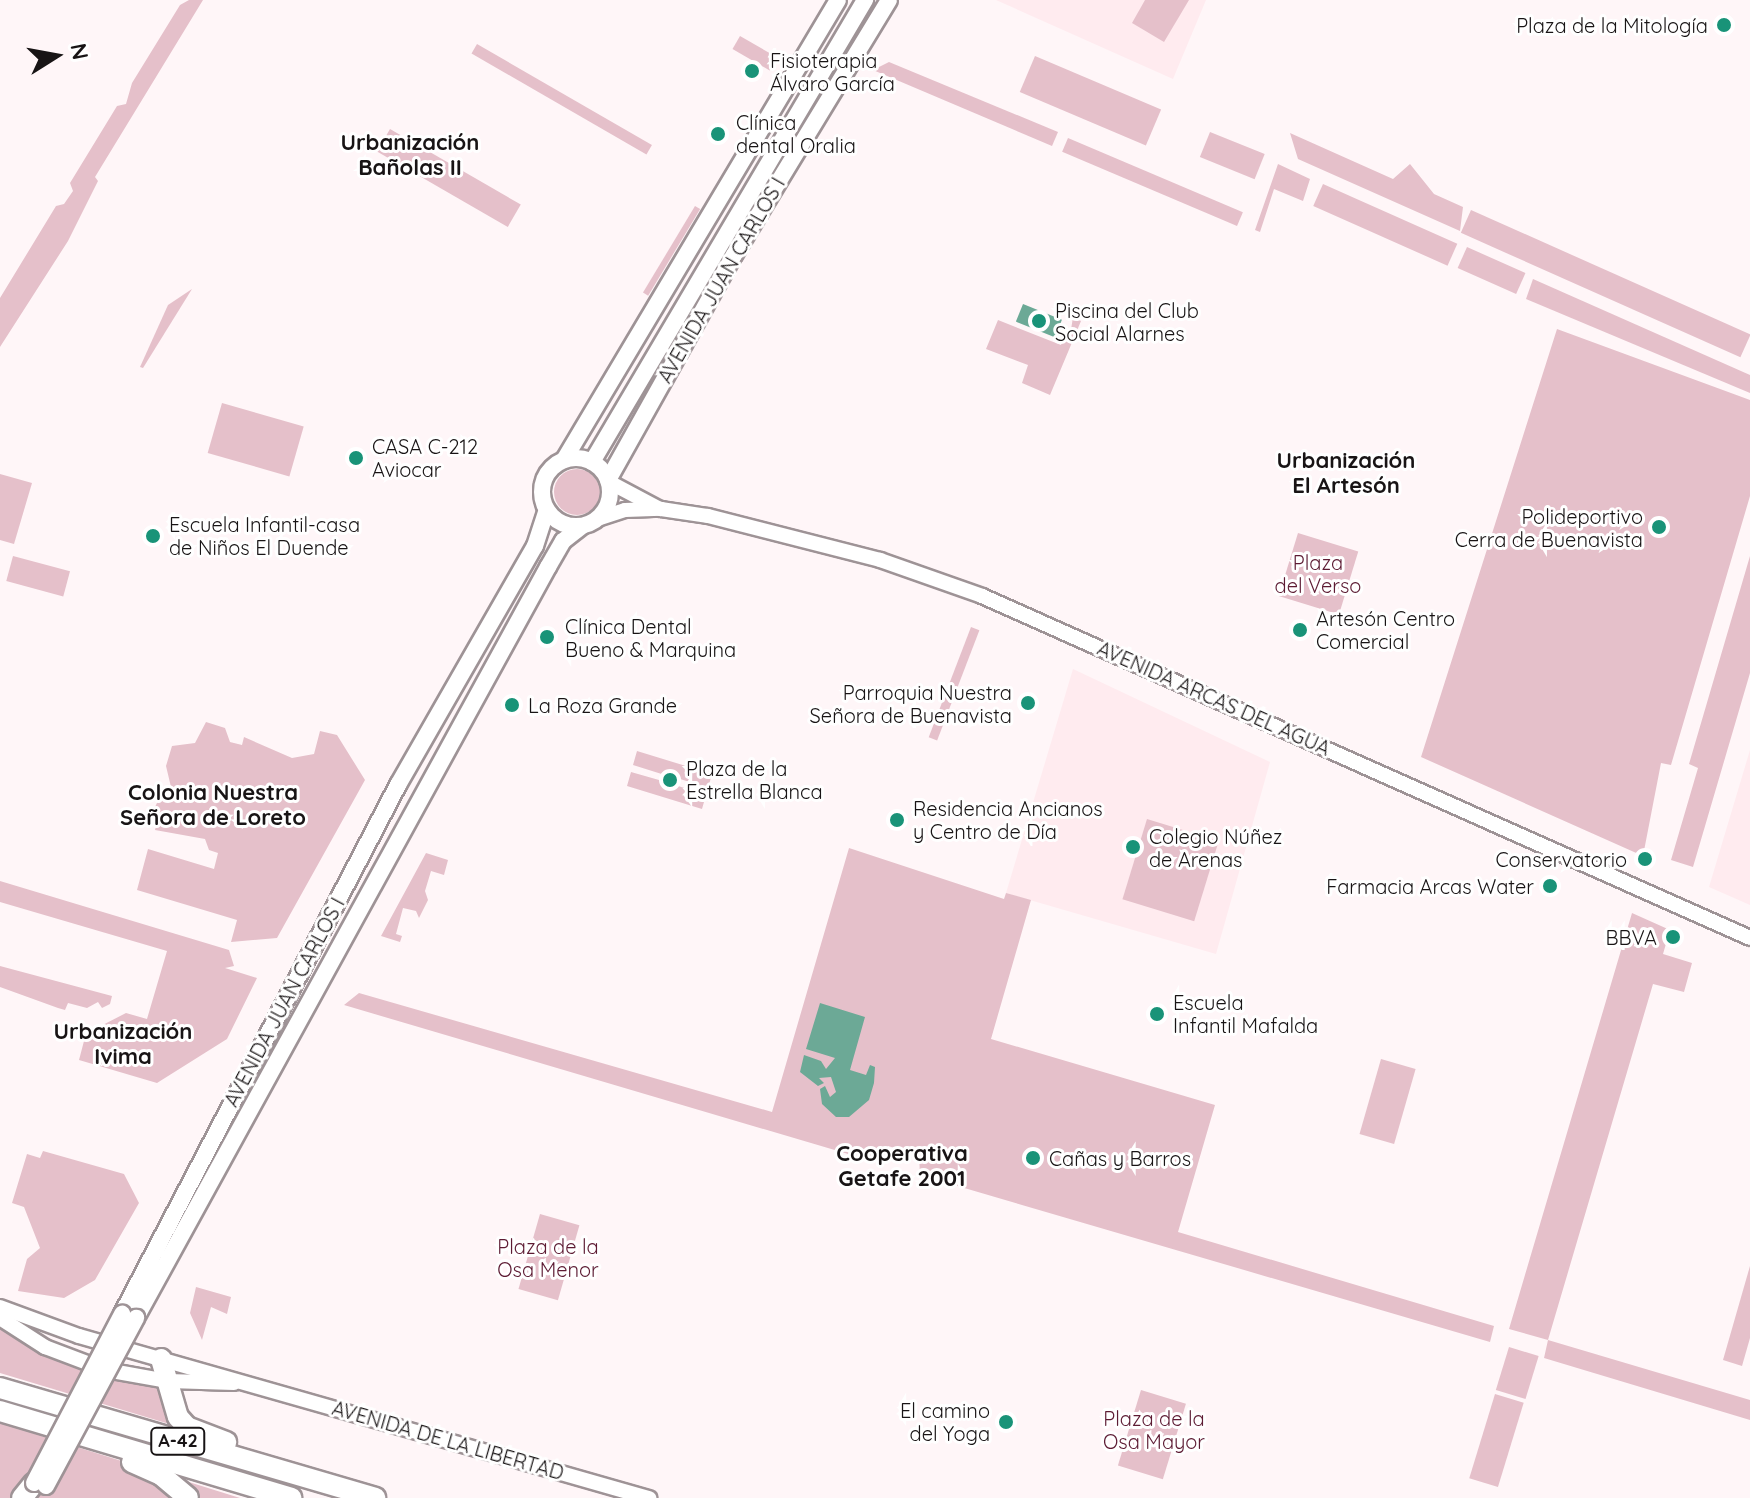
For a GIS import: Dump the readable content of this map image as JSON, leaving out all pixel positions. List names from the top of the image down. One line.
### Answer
{"streets":{"highway":["A-42"],"main road":["AVENIDA JUAN CARLOS I"],"street":["AVENIDA ARCAS DEL AGUA","AVENIDA DE LA LIBERTAD"]},"crossings":[["AVENIDA JUAN CARLOS I","AVENIDA ARCAS DEL AGUA"]],"districts":["Urbanización Bañolas II","Urbanización El Artesón","Colonia Nuestra Señora de Loreto","Urbanización Ivima","Cooperativa Getafe 2001"],"parks":["Plaza del Verso","Plaza de la Osa Menor","Plaza de la Osa Mayor"],"places":["Plaza de la Mitología","Fisioterapia Álvaro García","Clínica dental Oralia","Piscina del Club Social Alarnes","CASA C-212 Aviocar","Polideportivo Cerra de Buenavista","Escuela Infantil-casa de Niños El Duende","Artesón Centro Comercial","Clínica Dental Bueno & Marquina","Parroquia Nuestra Señora de Buenavista","La Roza Grande","Plaza de la Estrella Blanca","Residencia Ancianos y Centro de Día","Colegio Núñez de Arenas","Conservatorio","Farmacia Arcas Water","BBVA","Escuela Infantil Mafalda","Cañas y Barros","El camino del Yoga"],"north":"right"}
